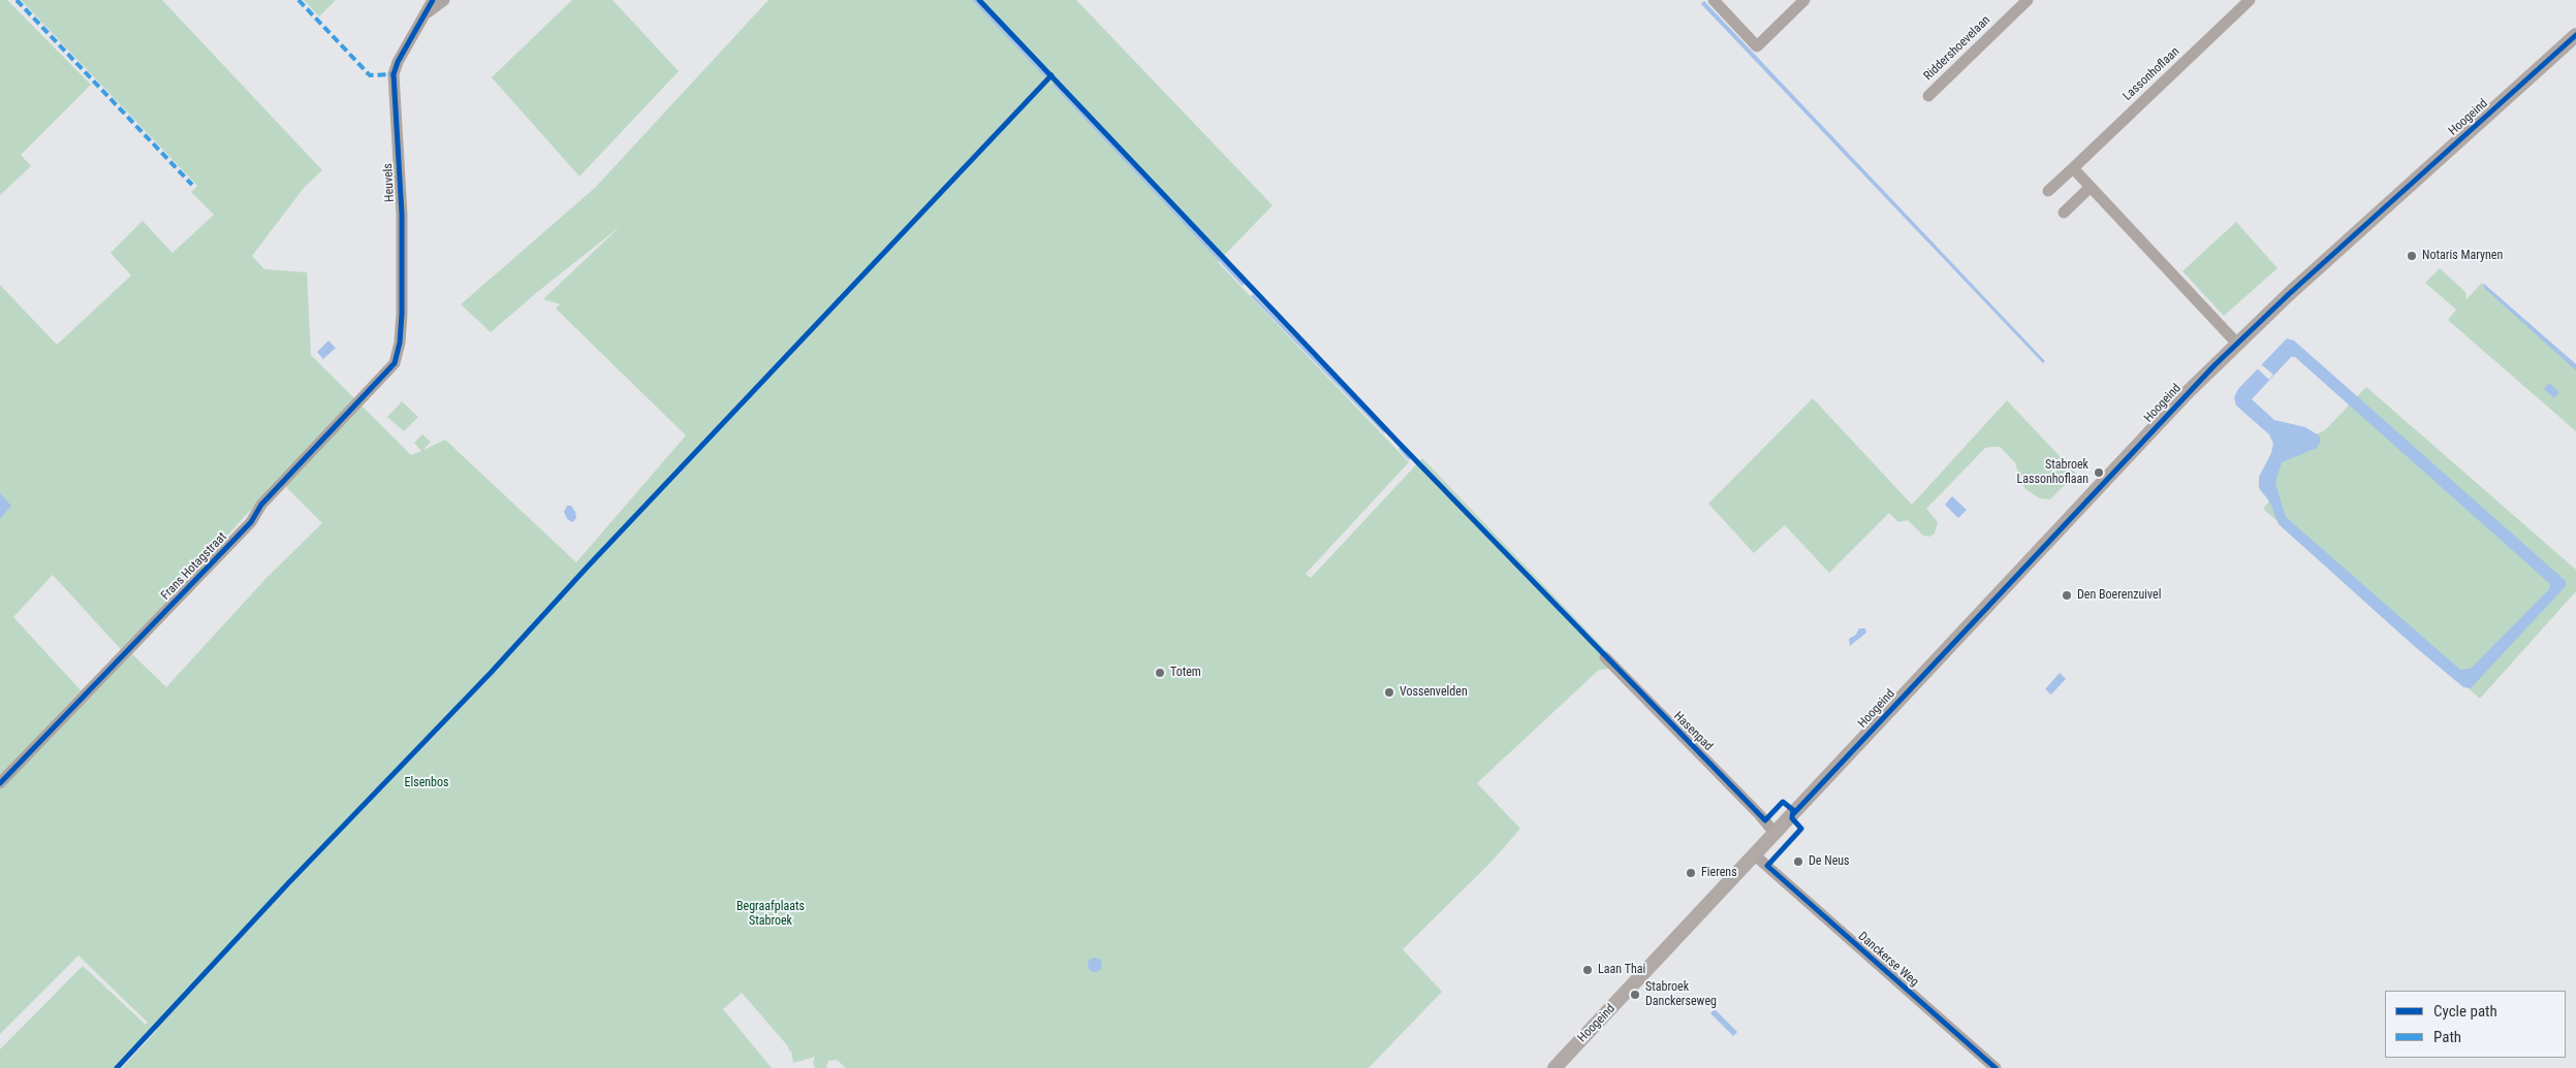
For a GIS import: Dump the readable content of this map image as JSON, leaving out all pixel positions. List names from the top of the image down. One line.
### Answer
{"streets":{"main road":["Hoogeind"],"street":["Riddershoevelaan","Lassonhoflaan","Heuvels","Frans Hotagstraat","Hasenpad","Danckerse Weg"]},"crossings":[["Hoogeind","Hasenpad"],["Hoogeind","Danckerse Weg"],["Heuvels","Frans Hotagstraat"]],"parks":["Elsenbos","Begraafplaats Stabroek"],"places":["Notaris Marynen","Stabroek Lassonhoflaan","Den Boerenzuivel","Totem","Vossenvelden","De Neus","Fierens","Laan Thai","Stabroek Danckerseweg"],"legend":["Cycle path","Path"]}
